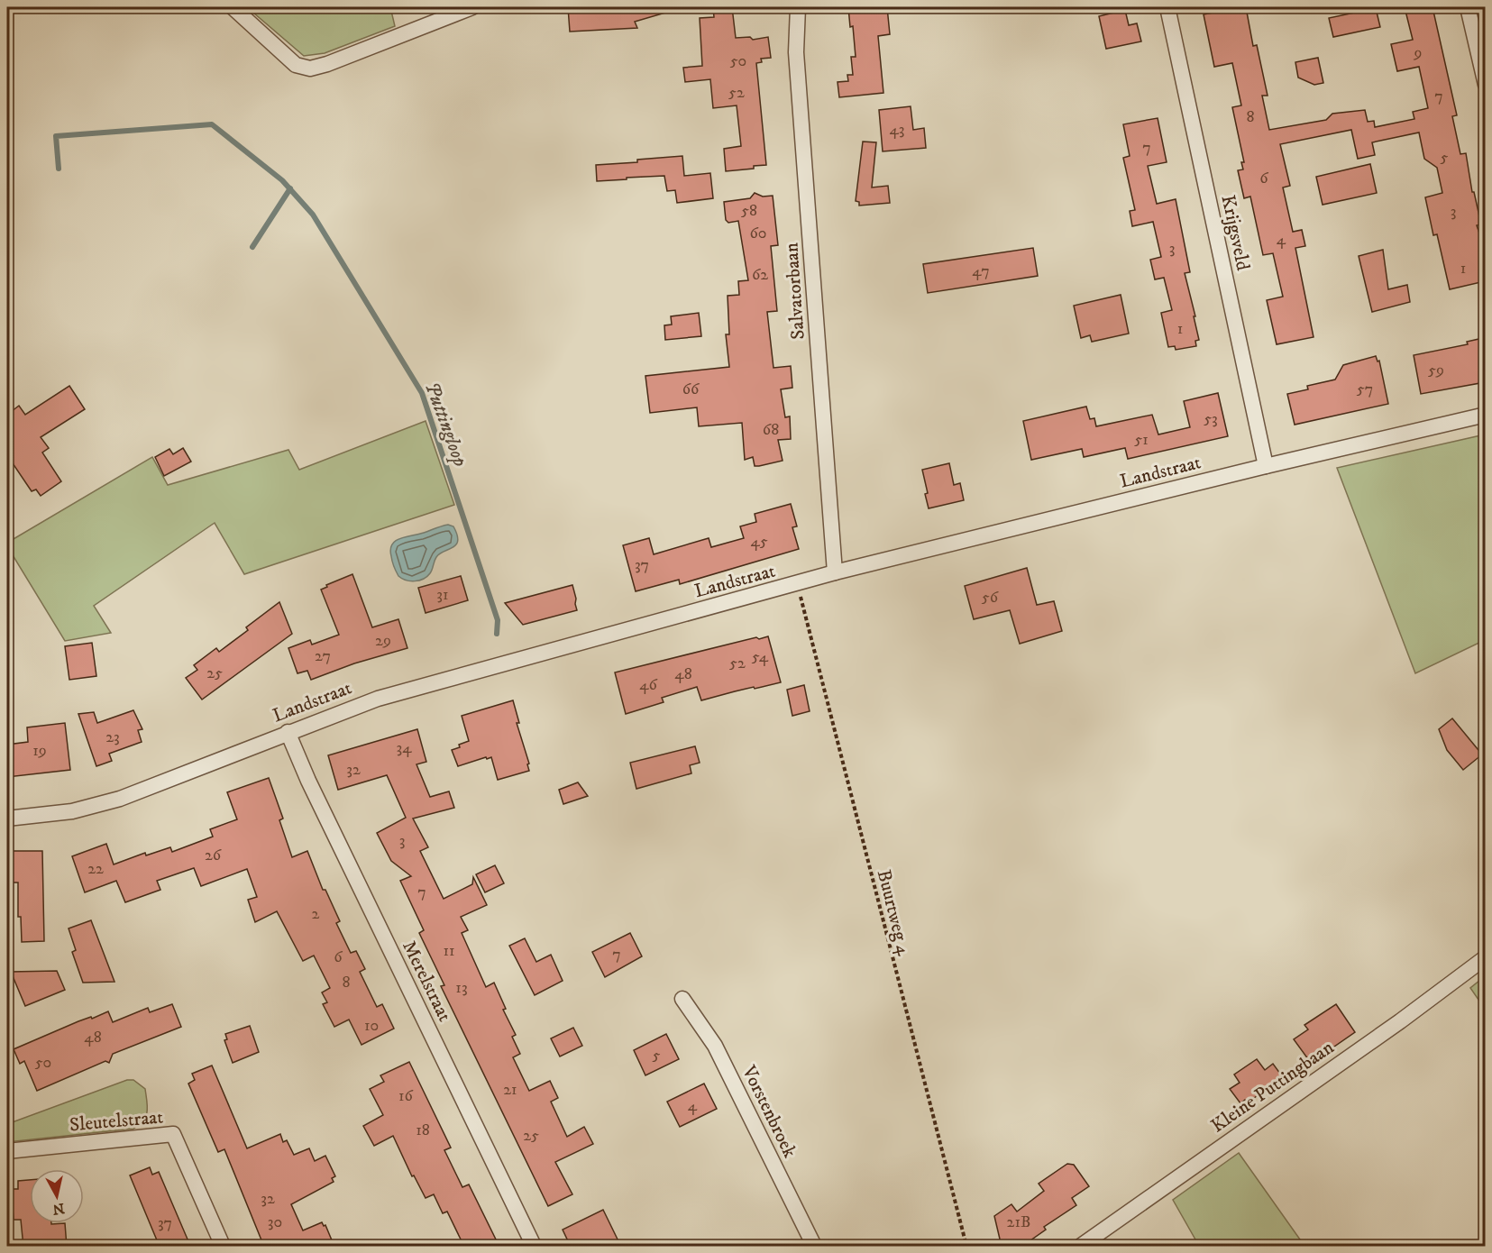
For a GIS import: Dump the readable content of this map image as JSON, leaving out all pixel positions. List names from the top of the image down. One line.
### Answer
{"streets":{"street":["Krijgsveld","Salvatorbaan","Landstraat","Merelstraat","Kleine Puttingbaan","Vorstenbroek","Sleutelstraat"],"path":["Buurtweg 4"]},"crossings":[["Krijgsveld","Landstraat"],["Salvatorbaan","Landstraat"],["Landstraat","Buurtweg 4"],["Landstraat","Merelstraat"]],"water":["Puttingloop"],"house_numbers":["9","50","52","7","8","43","7","5","6","58","3","60","4","3","1","47","62","1","59","66","57","53","68","51","45","37","31","56","29","27","54","52","25","48","46","23","34","19","32","3","26","22","7","2","11","7","6","8","13","10","48","5","50","21","16","4","18","25","32","30","21B","37"],"north":"bottom"}
